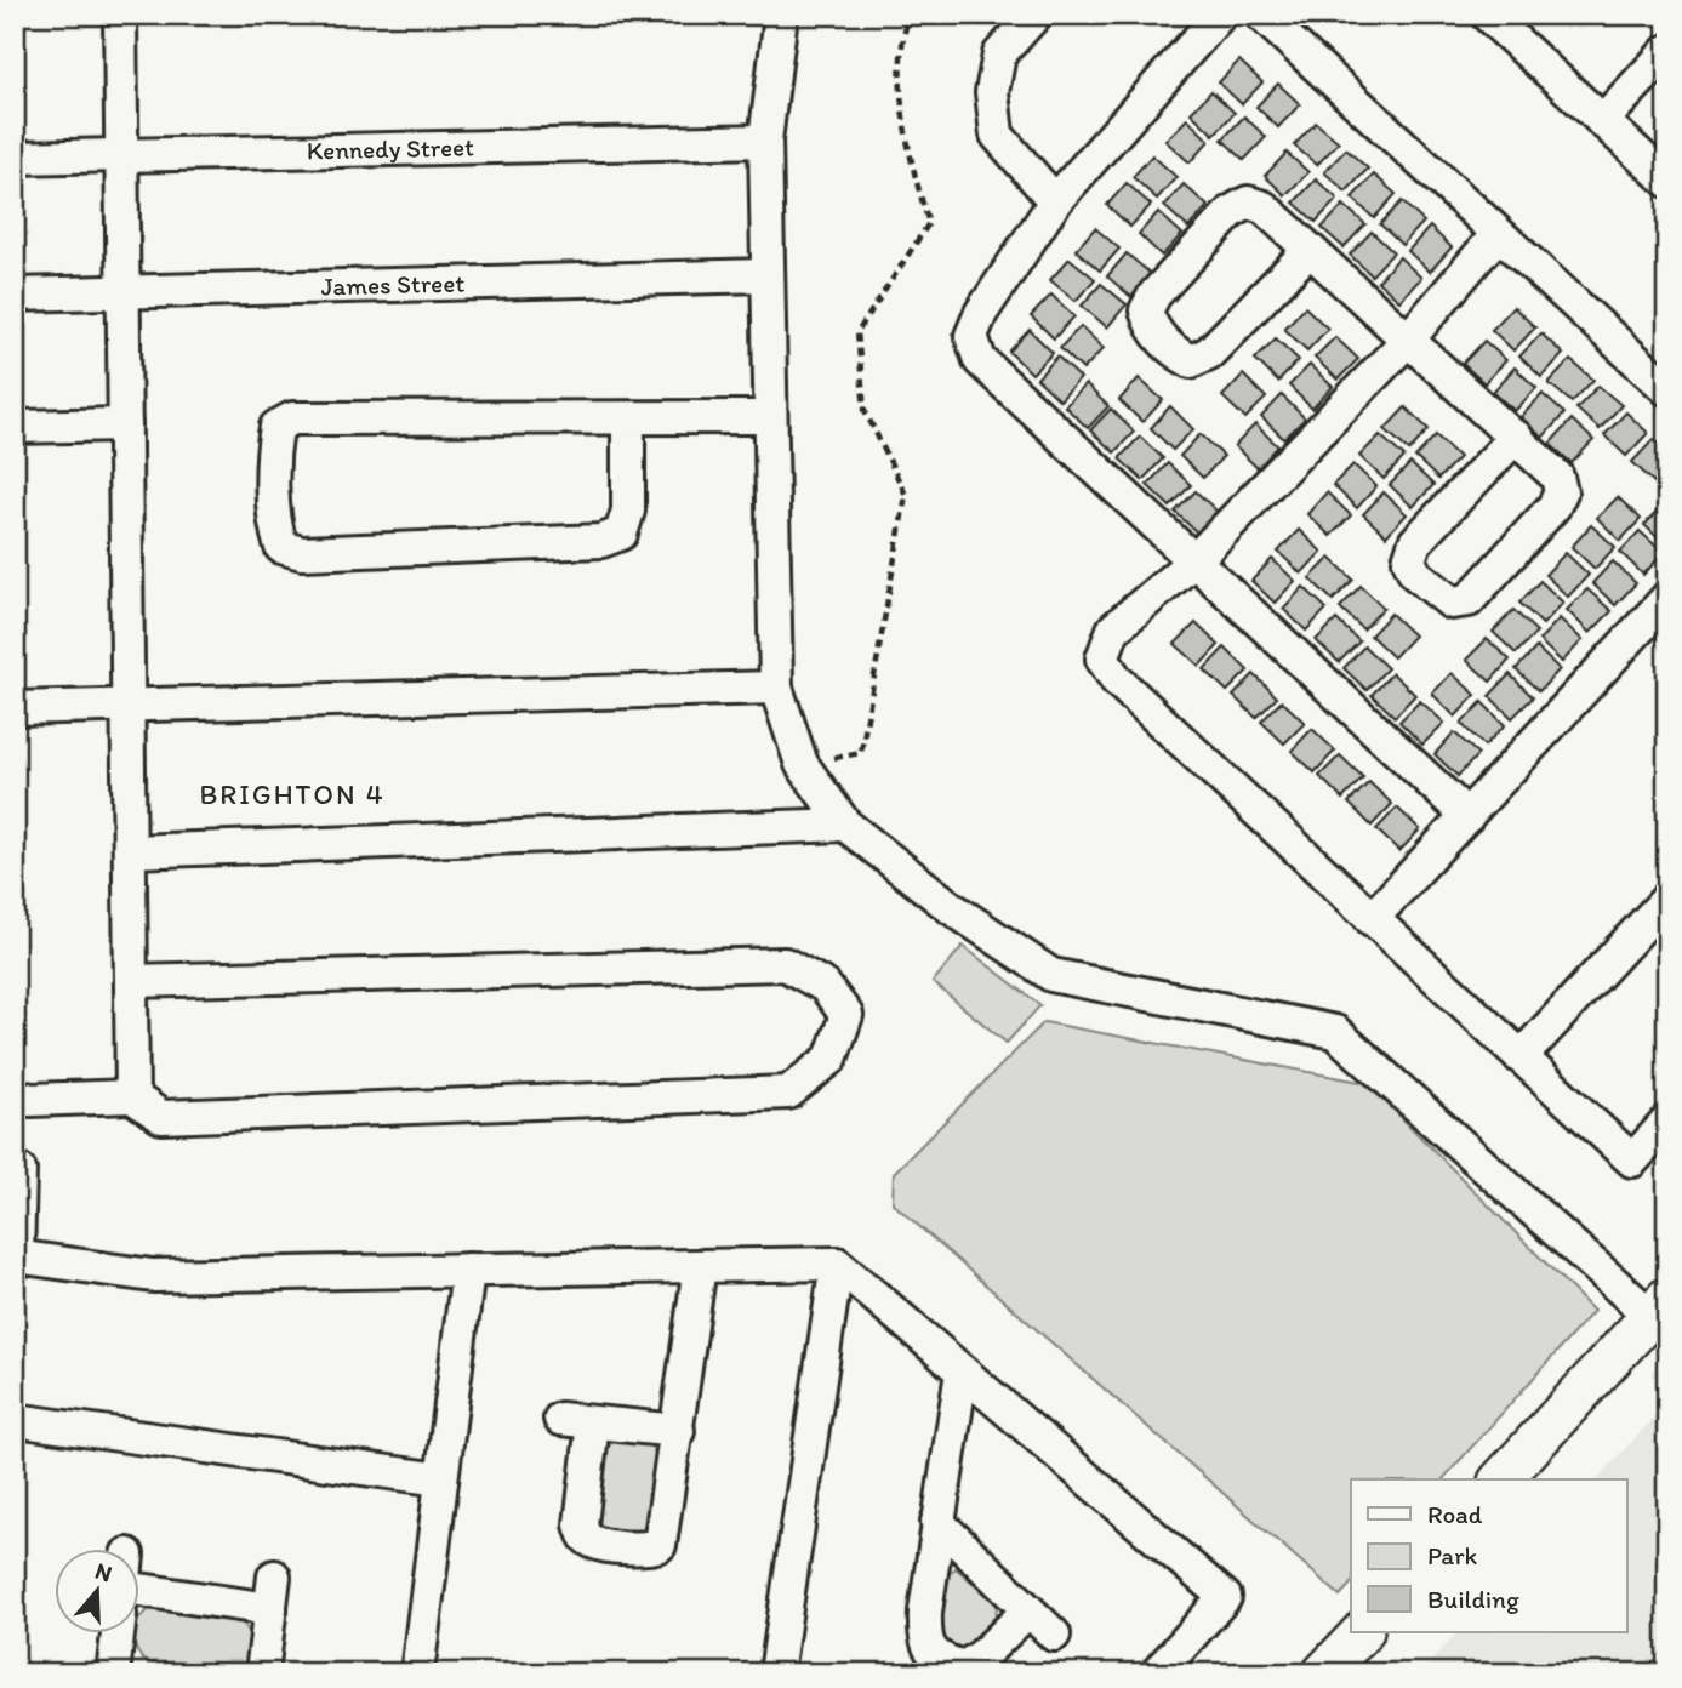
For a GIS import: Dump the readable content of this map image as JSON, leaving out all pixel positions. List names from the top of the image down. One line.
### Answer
{"streets":{"street":["Kennedy Street","James Street"]},"districts":["BRIGHTON 4"],"legend":["Road","Park","Building"],"north":"top"}
